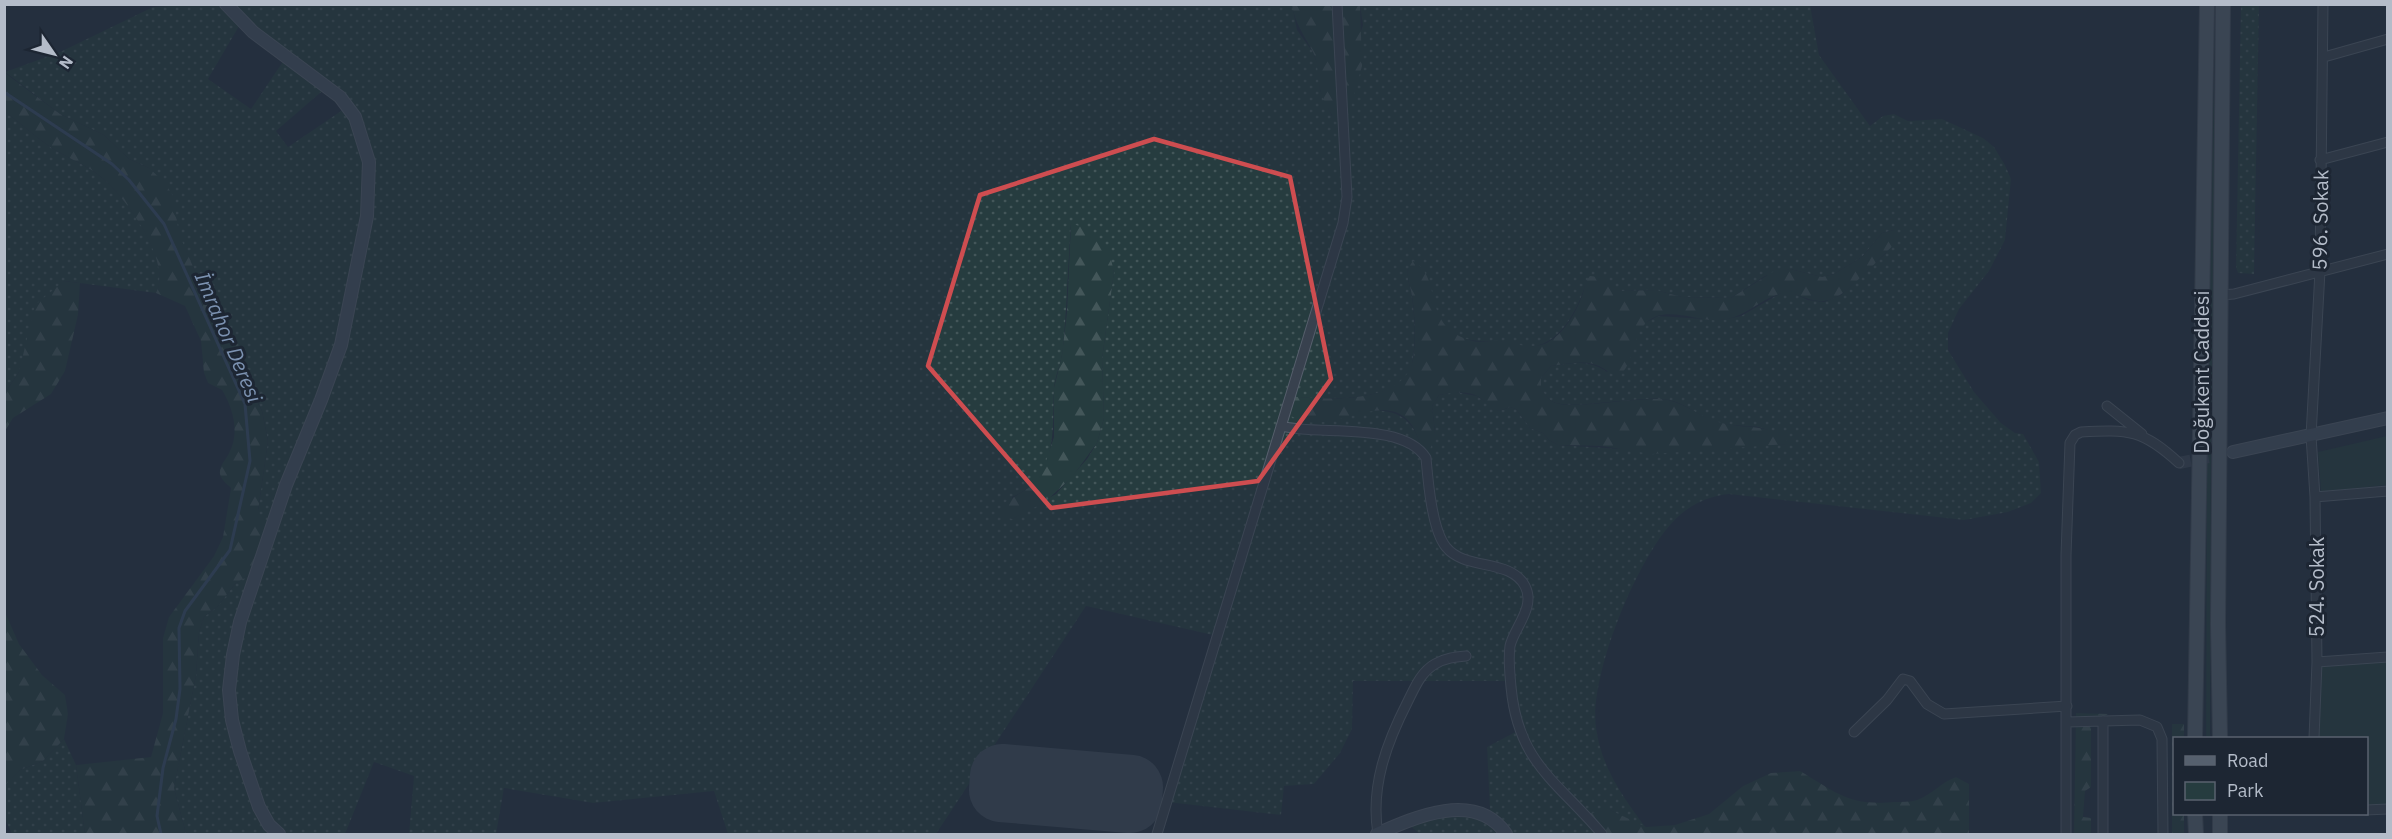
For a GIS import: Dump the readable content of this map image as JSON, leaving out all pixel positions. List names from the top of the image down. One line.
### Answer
{"streets":{"main road":["Doğukent Caddesi"],"street":["596. Sokak","524. Sokak"]},"crossings":[["596. Sokak","524. Sokak"]],"water":["İmrahor Deresi"],"legend":["Road","Park"],"north":"bottom right"}
